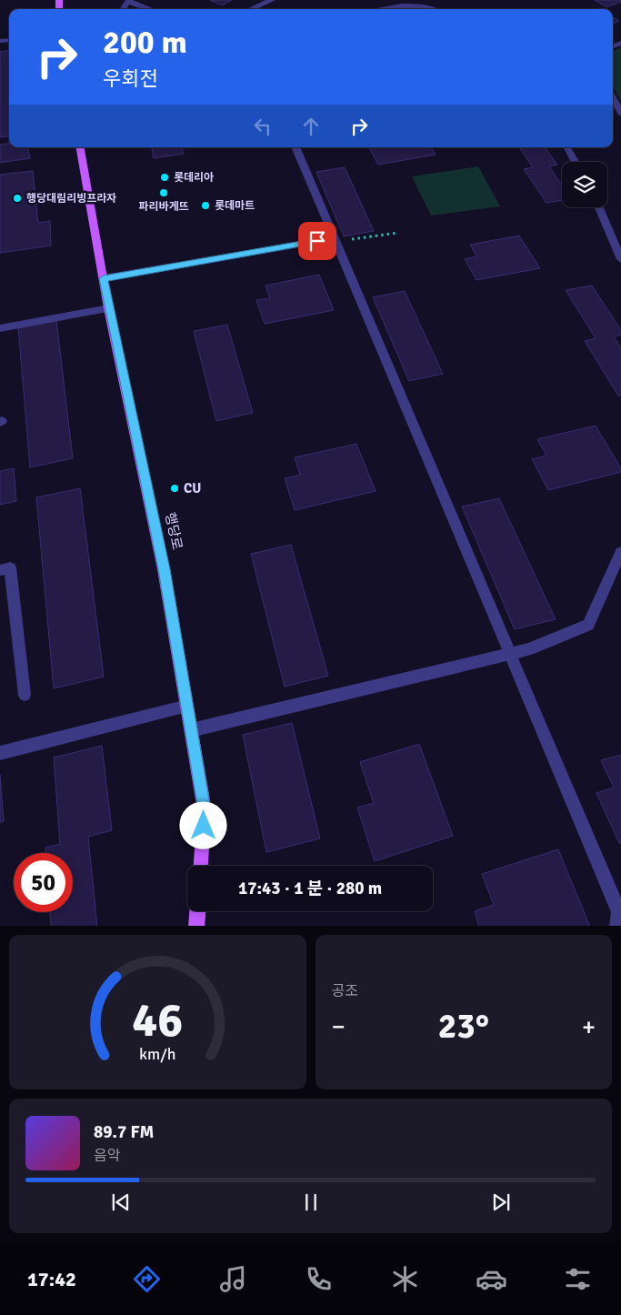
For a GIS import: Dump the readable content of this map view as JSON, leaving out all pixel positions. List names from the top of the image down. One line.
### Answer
{"streets":{"main road":["행당로"]},"places":["롯데리아","파리바게뜨","행당대림리빙프라자","롯데마트","CU"],"page":{"turn":["200 m","우회전"],"limit":"50","trip":"17:43 · 1 분 · 280 m","tile":"공조","heat":["−","23°","+"],"song":["89.7 FM","음악"],"tabs":"17:42","gauge":["46","km/h"]}}
